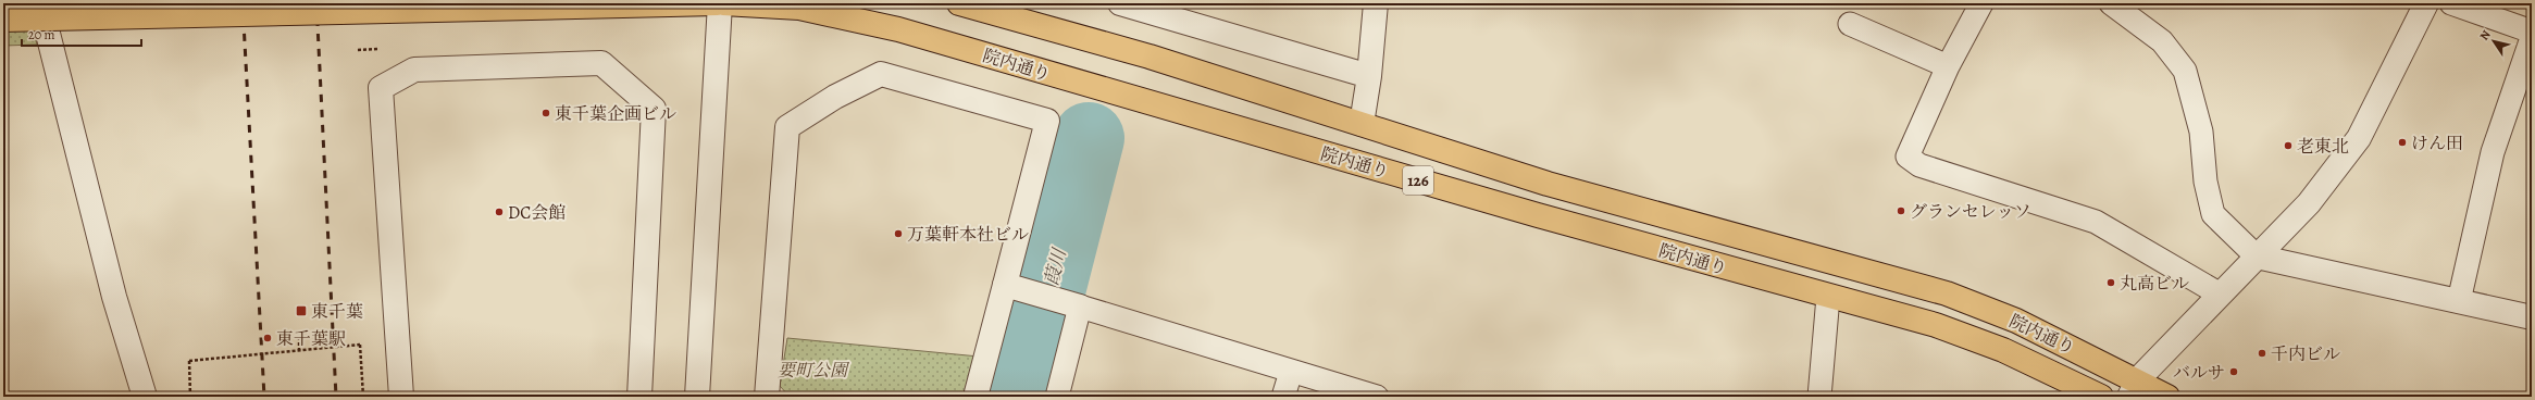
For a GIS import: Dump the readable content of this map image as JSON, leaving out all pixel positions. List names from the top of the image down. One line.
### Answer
{"streets":{"highway":["院内通り","126"]},"water":["葭川"],"parks":["要町公園"],"places":{"other":["東千葉企画ビル","けん田","老東北","グランセレッソ","DC会館","万葉軒本社ビル","丸高ビル","東千葉駅","千内ビル","バルサ"],"transit":["東千葉"]},"scale_bar":"20 m","north":"top left"}
